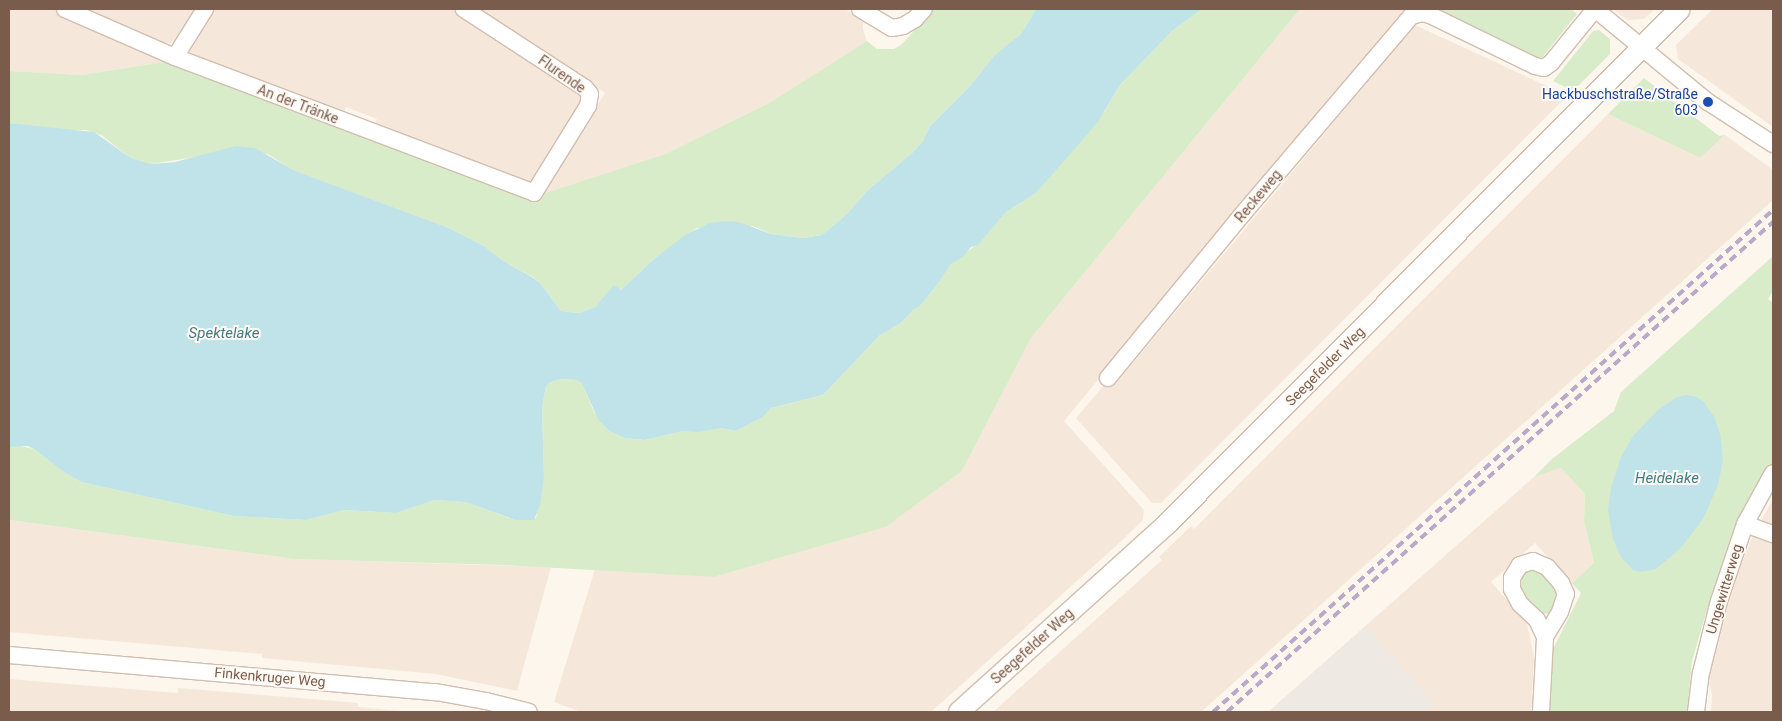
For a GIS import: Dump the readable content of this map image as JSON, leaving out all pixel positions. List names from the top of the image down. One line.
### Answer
{"streets":{"street":["Flurende","An der Tränke","Reckeweg","Seegefelder Weg","Ungewitterweg","Finkenkruger Weg"]},"crossings":[["Flurende","An der Tränke"]],"water":["Spektelake","Heidelake"],"places":["Hackbuschstraße/Straße 603"]}
